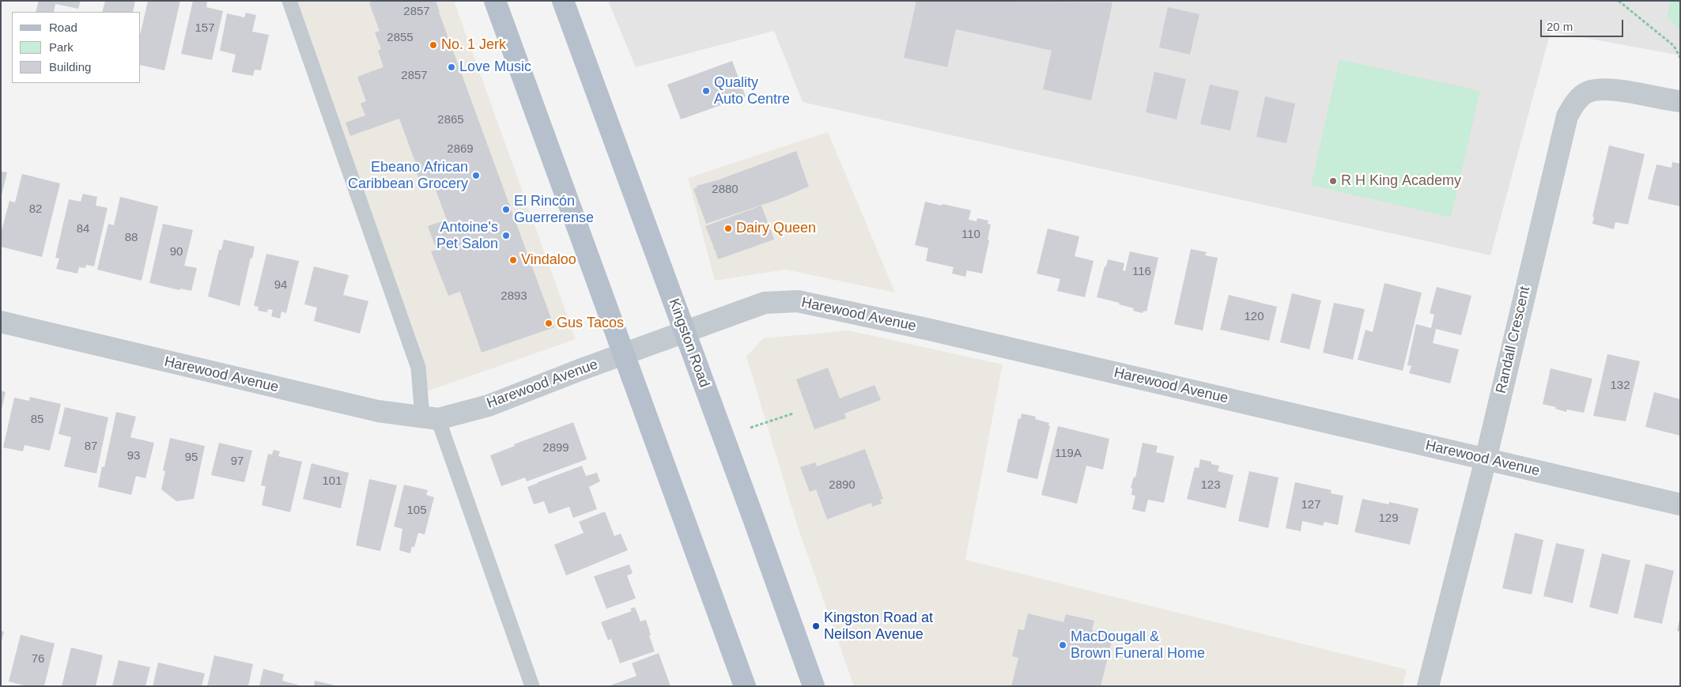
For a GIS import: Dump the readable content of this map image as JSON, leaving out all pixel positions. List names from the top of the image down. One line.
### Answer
{"streets":{"main road":["Kingston Road"],"street":["Harewood Avenue","Randall Crescent"]},"crossings":[["Harewood Avenue","Randall Crescent"],["Harewood Avenue","Kingston Road"]],"places":["No. 1 Jerk","Love Music","Quality Auto Centre","Ebeano African Caribbean Grocery","R H King Academy","El Rincón Guerrerense","Dairy Queen","Antoine's Pet Salon","Vindaloo","Gus Tacos","Kingston Road at Neilson Avenue","MacDougall & Brown Funeral Home"],"house_numbers":["2857","157","2855","2857","2865","2869","2880","82","84","110","88","90","116","94","2893","120","132","85","87","2899","119A","93","95","97","101","2890","123","127","105","129","76"],"legend":["Road","Park","Building"],"scale_bar":"20 m"}
